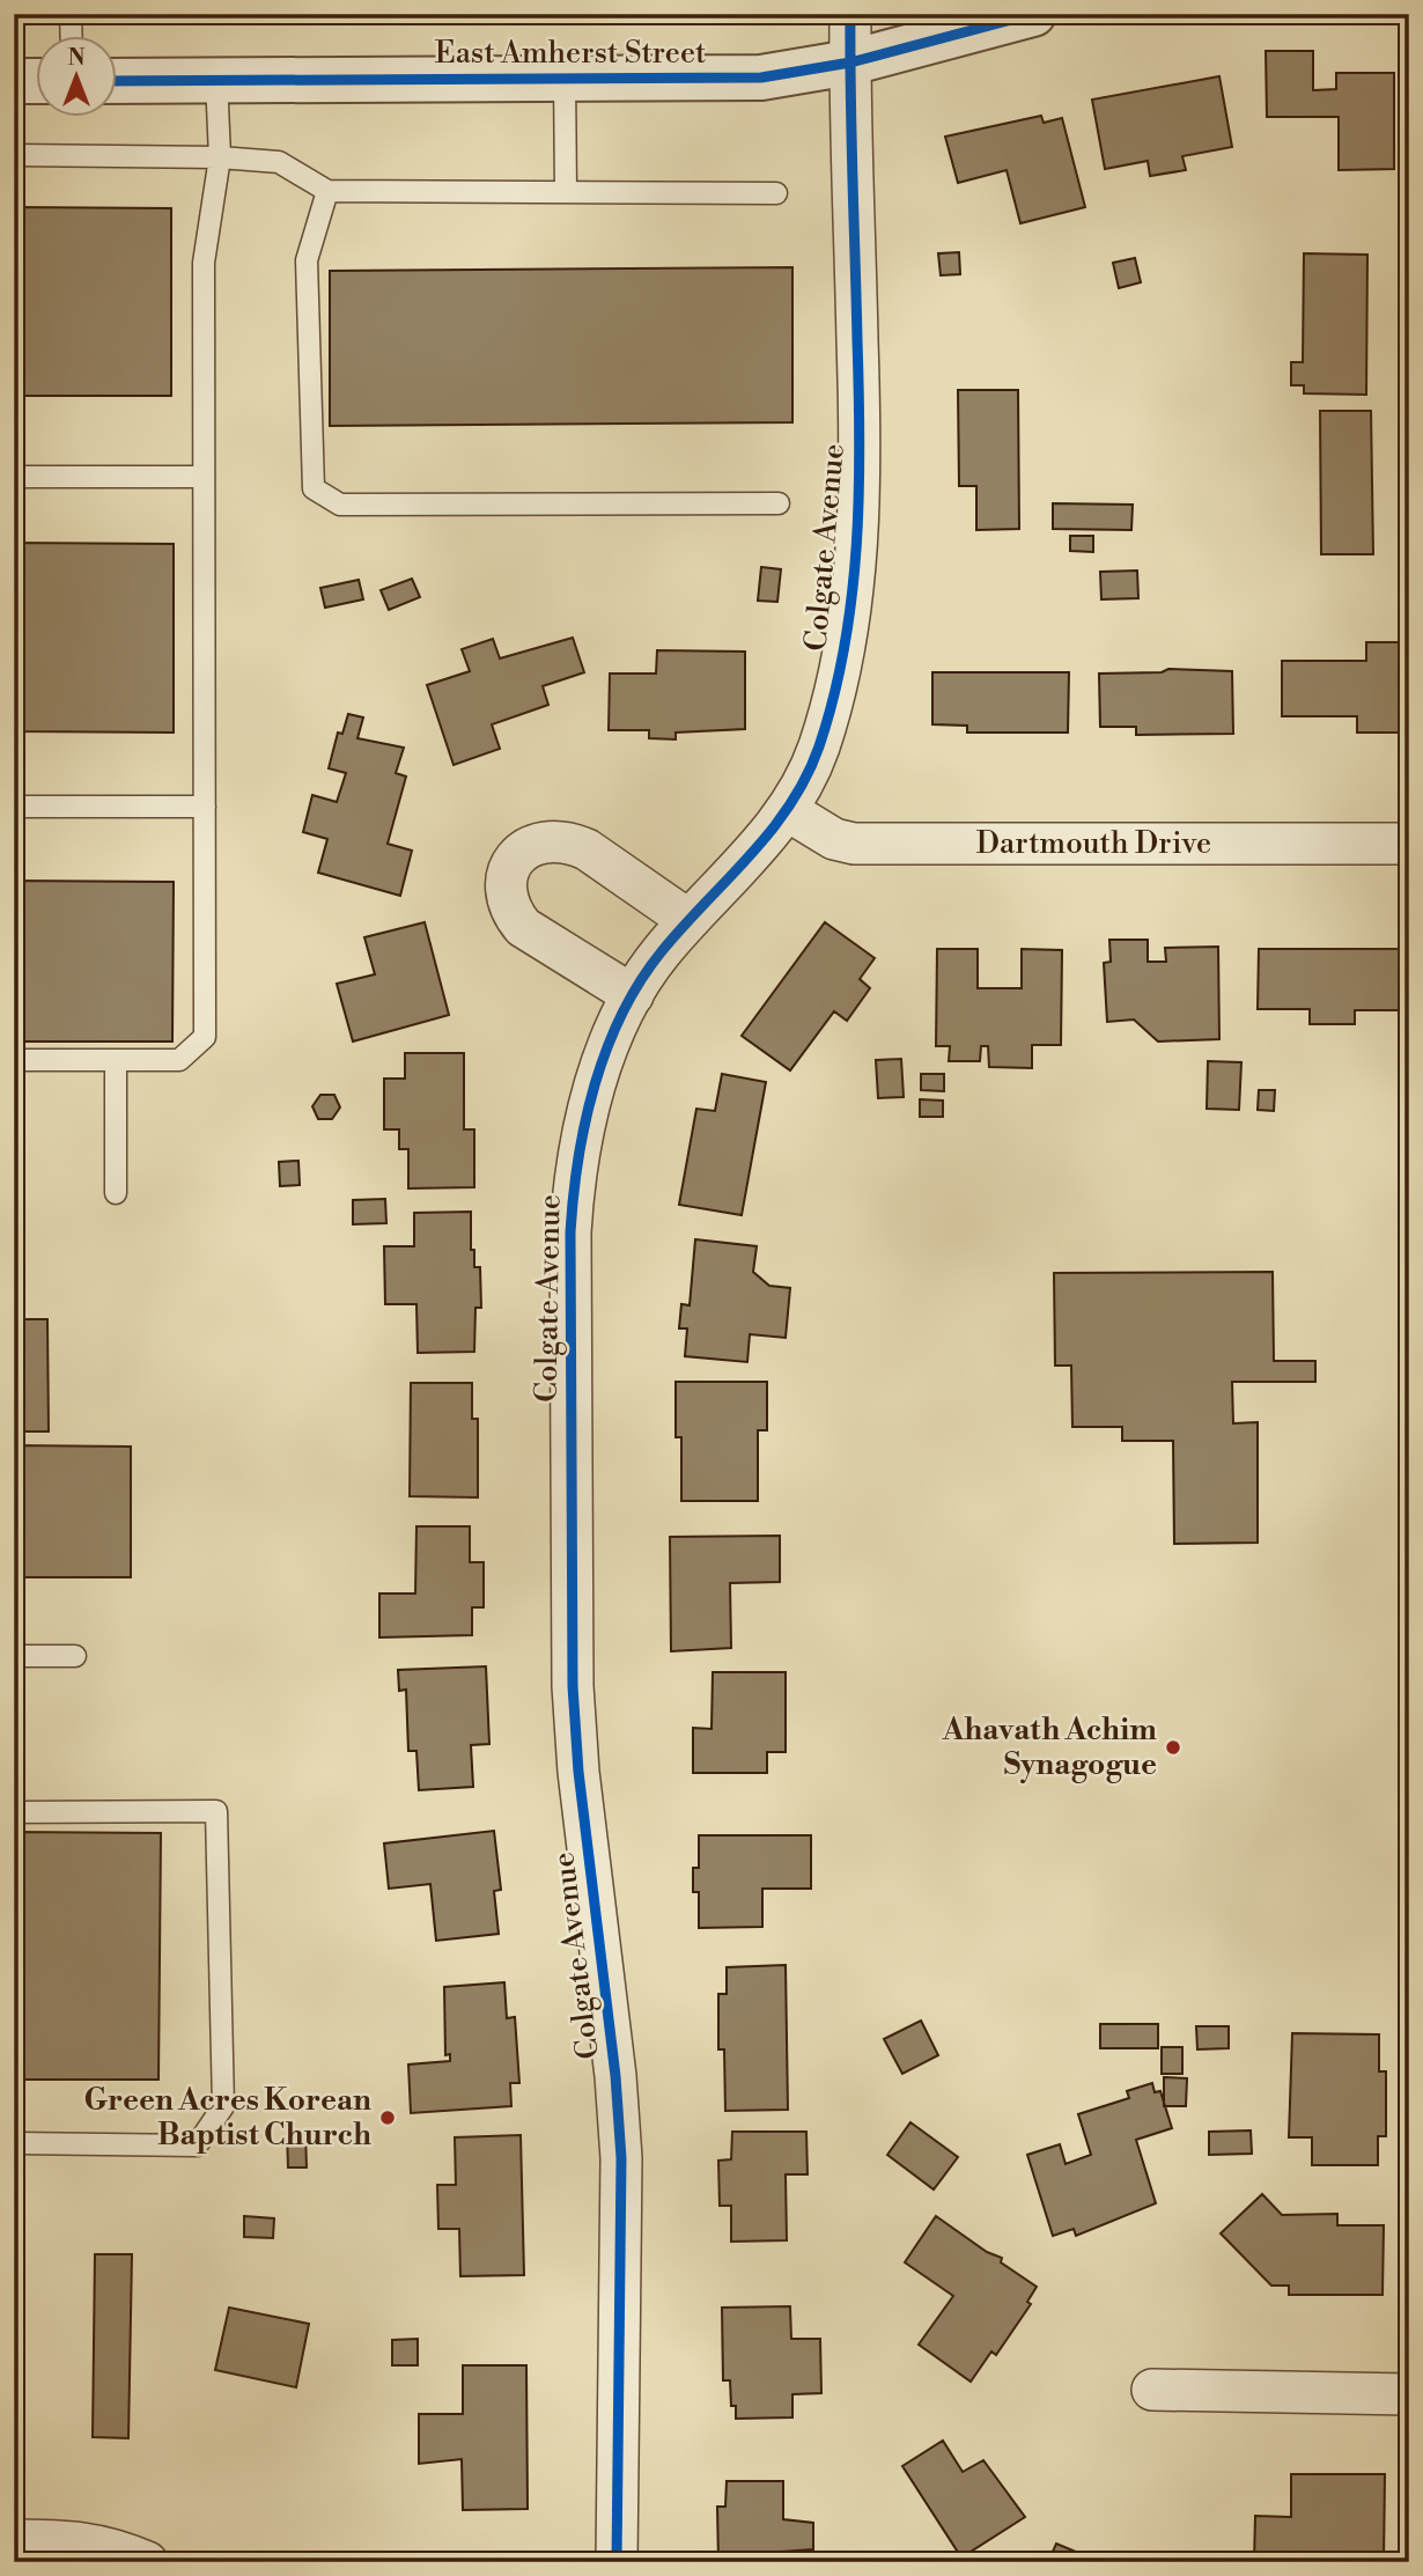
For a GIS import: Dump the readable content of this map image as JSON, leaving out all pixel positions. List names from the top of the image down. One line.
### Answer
{"streets":{"street":["East Amherst Street","Colgate Avenue","Dartmouth Drive"]},"crossings":[["East Amherst Street","Colgate Avenue"],["Colgate Avenue","Dartmouth Drive"]],"places":["Ahavath Achim Synagogue","Green Acres Korean Baptist Church"],"north":"top"}
